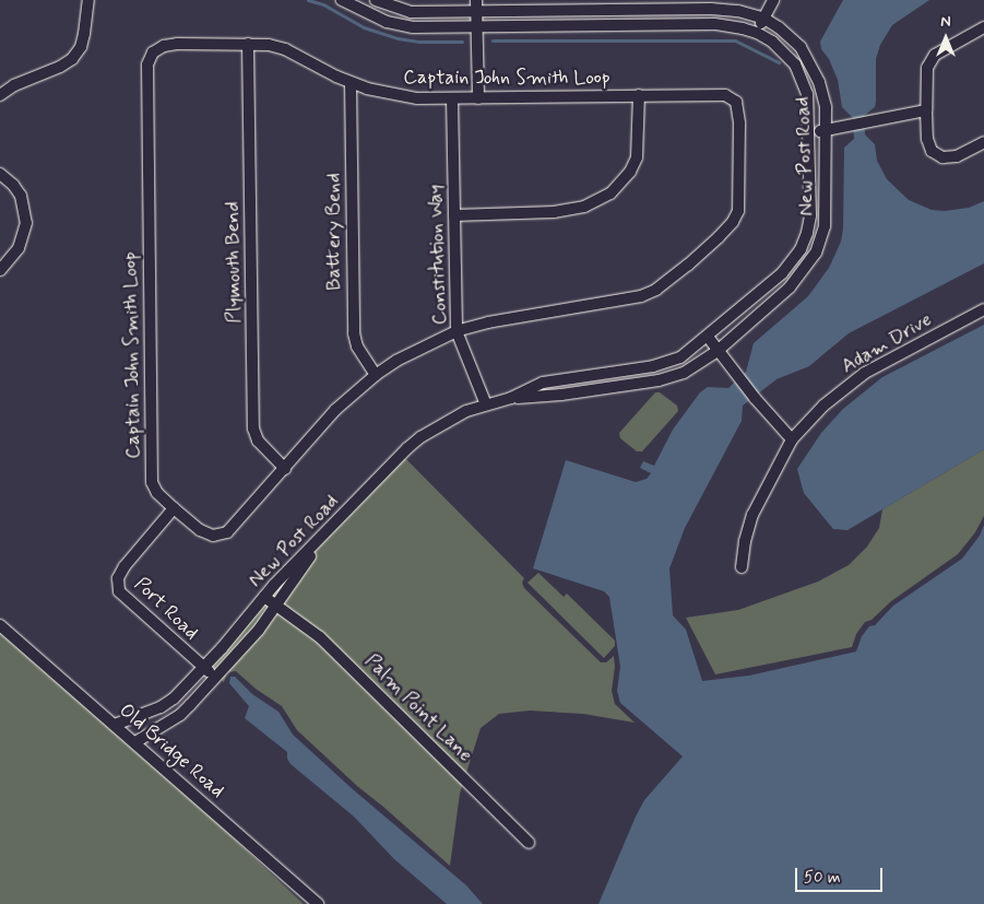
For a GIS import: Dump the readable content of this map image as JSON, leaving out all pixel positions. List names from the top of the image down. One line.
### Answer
{"streets":{"street":["Captain John Smith Loop","New Post Road","Battery Bend","Constitution Way","Plymouth Bend","Adam Drive","Port Road","Palm Point Lane","Old Bridge Road"]},"crossings":[["Captain John Smith Loop","Battery Bend"],["Captain John Smith Loop","Constitution Way"],["Captain John Smith Loop","Plymouth Bend"],["Captain John Smith Loop","Port Road"],["New Post Road","Constitution Way"],["New Post Road","Port Road"],["New Post Road","Palm Point Lane"],["New Post Road","Old Bridge Road"]],"scale_bar":"50 m","north":"top"}
